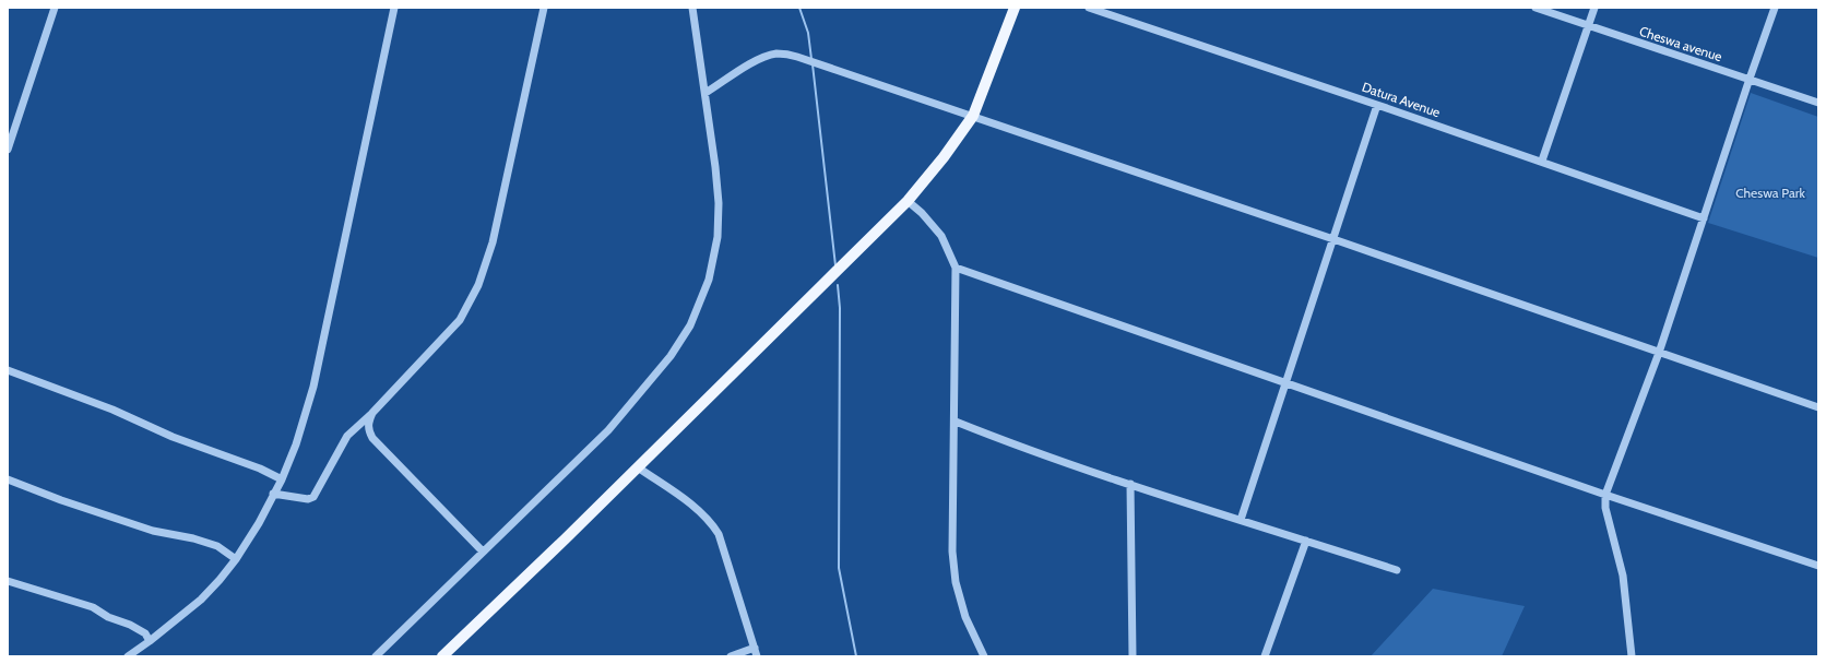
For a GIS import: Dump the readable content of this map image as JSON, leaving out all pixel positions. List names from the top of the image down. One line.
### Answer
{"streets":{"street":["Cheswa avenue","Datura Avenue"]},"parks":["Cheswa Park"]}
